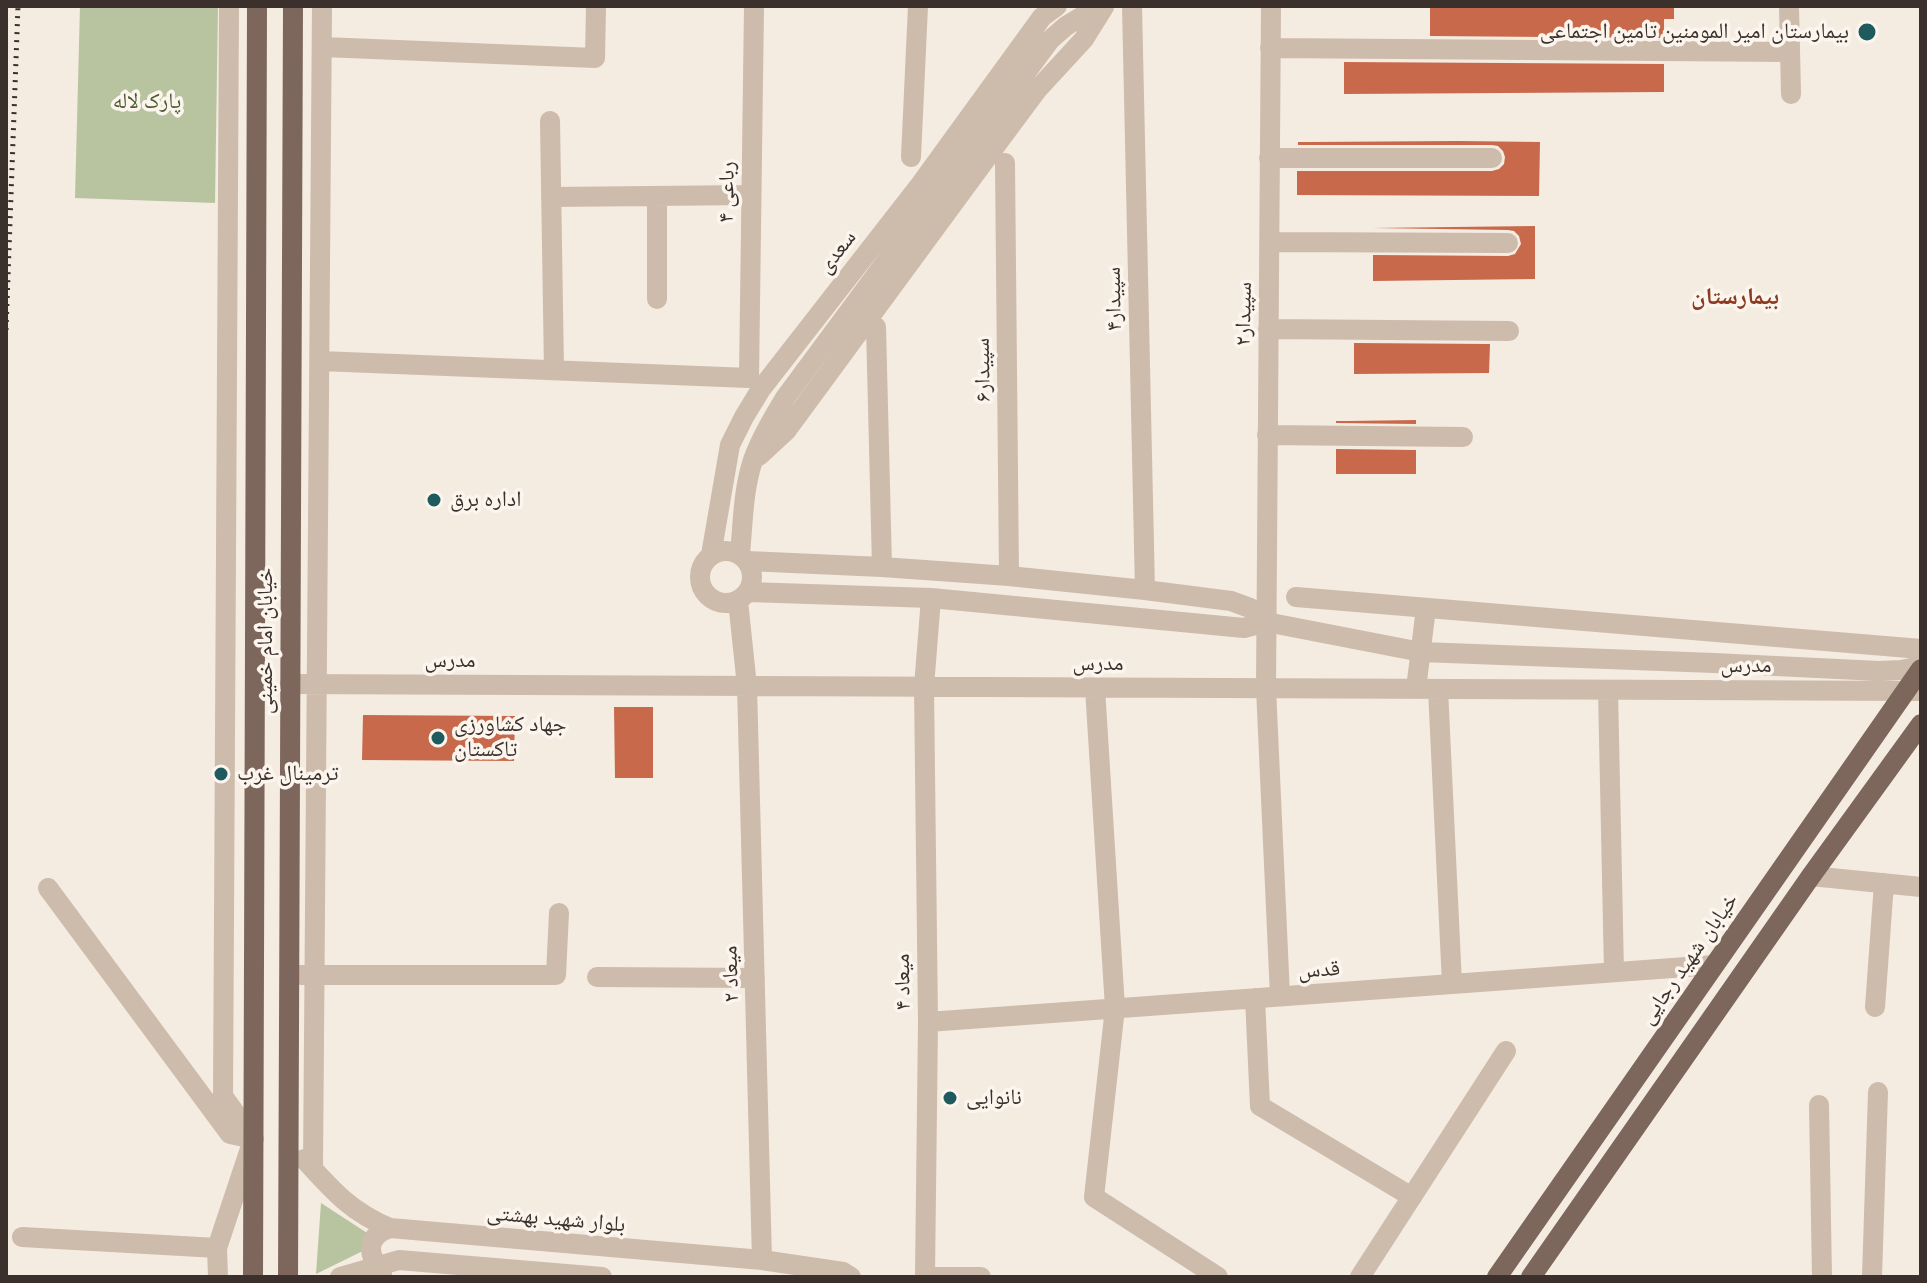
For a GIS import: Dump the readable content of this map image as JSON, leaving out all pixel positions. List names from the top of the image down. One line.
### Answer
{"streets":{"main road":["خیابان امام خمینی","خیابان شهید رجایی"],"street":["رباعی ۴","سعدی","سپیدار۴","سپیدار۲","سپیدار۶","مدرس","قدس","میعاد ۲","میعاد ۴","بلوار شهید بهشتی"]},"crossings":[["سپیدار۲","مدرس"],["سپیدار۲","قدس"],["خیابان امام خمینی","مدرس"],["خیابان امام خمینی","بلوار شهید بهشتی"],["مدرس","خیابان شهید رجایی"],["مدرس","میعاد ۲"],["مدرس","میعاد ۴"],["خیابان شهید رجایی","قدس"],["قدس","میعاد ۴"],["میعاد ۲","بلوار شهید بهشتی"]],"districts":["بیمارستان"],"parks":["پارک لاله"],"places":["بیمارستان امیر المومنین تامین اجتماعی","اداره برق","جهاد کشاورزی تاکستان","ترمینال غرب","نانوایی"]}
